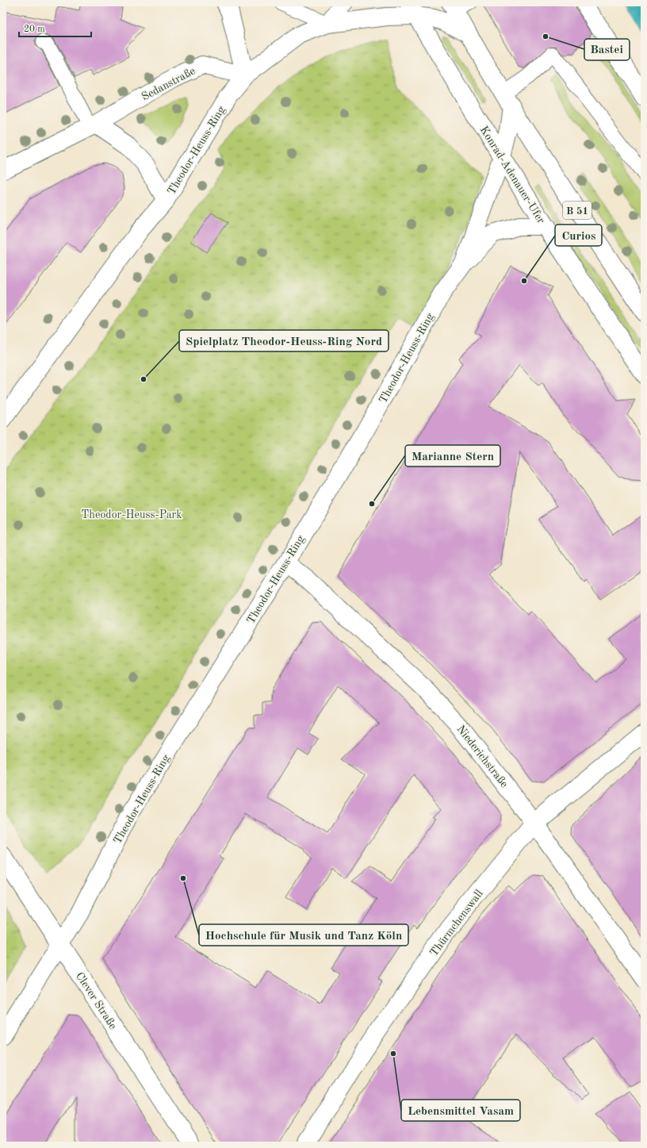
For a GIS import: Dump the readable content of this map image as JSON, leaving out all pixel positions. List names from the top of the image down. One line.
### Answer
{"streets":{"main road":["Sedanstraße","Theodor-Heuss-Ring","Konrad-Adenauer-Ufer","B 51","Niederichstraße","Thürmchenswall","Clever Straße"]},"crossings":[["Sedanstraße","Theodor-Heuss-Ring"],["Theodor-Heuss-Ring","Konrad-Adenauer-Ufer"],["Theodor-Heuss-Ring","B 51"],["Theodor-Heuss-Ring","Niederichstraße"],["Theodor-Heuss-Ring","Clever Straße"],["Niederichstraße","Thürmchenswall"]],"parks":["Theodor-Heuss-Park"],"places":["Bastei","Curios","Spielplatz Theodor-Heuss-Ring Nord","Marianne Stern","Hochschule für Musik und Tanz Köln","Lebensmittel Vasam"],"scale_bar":"20 m"}
